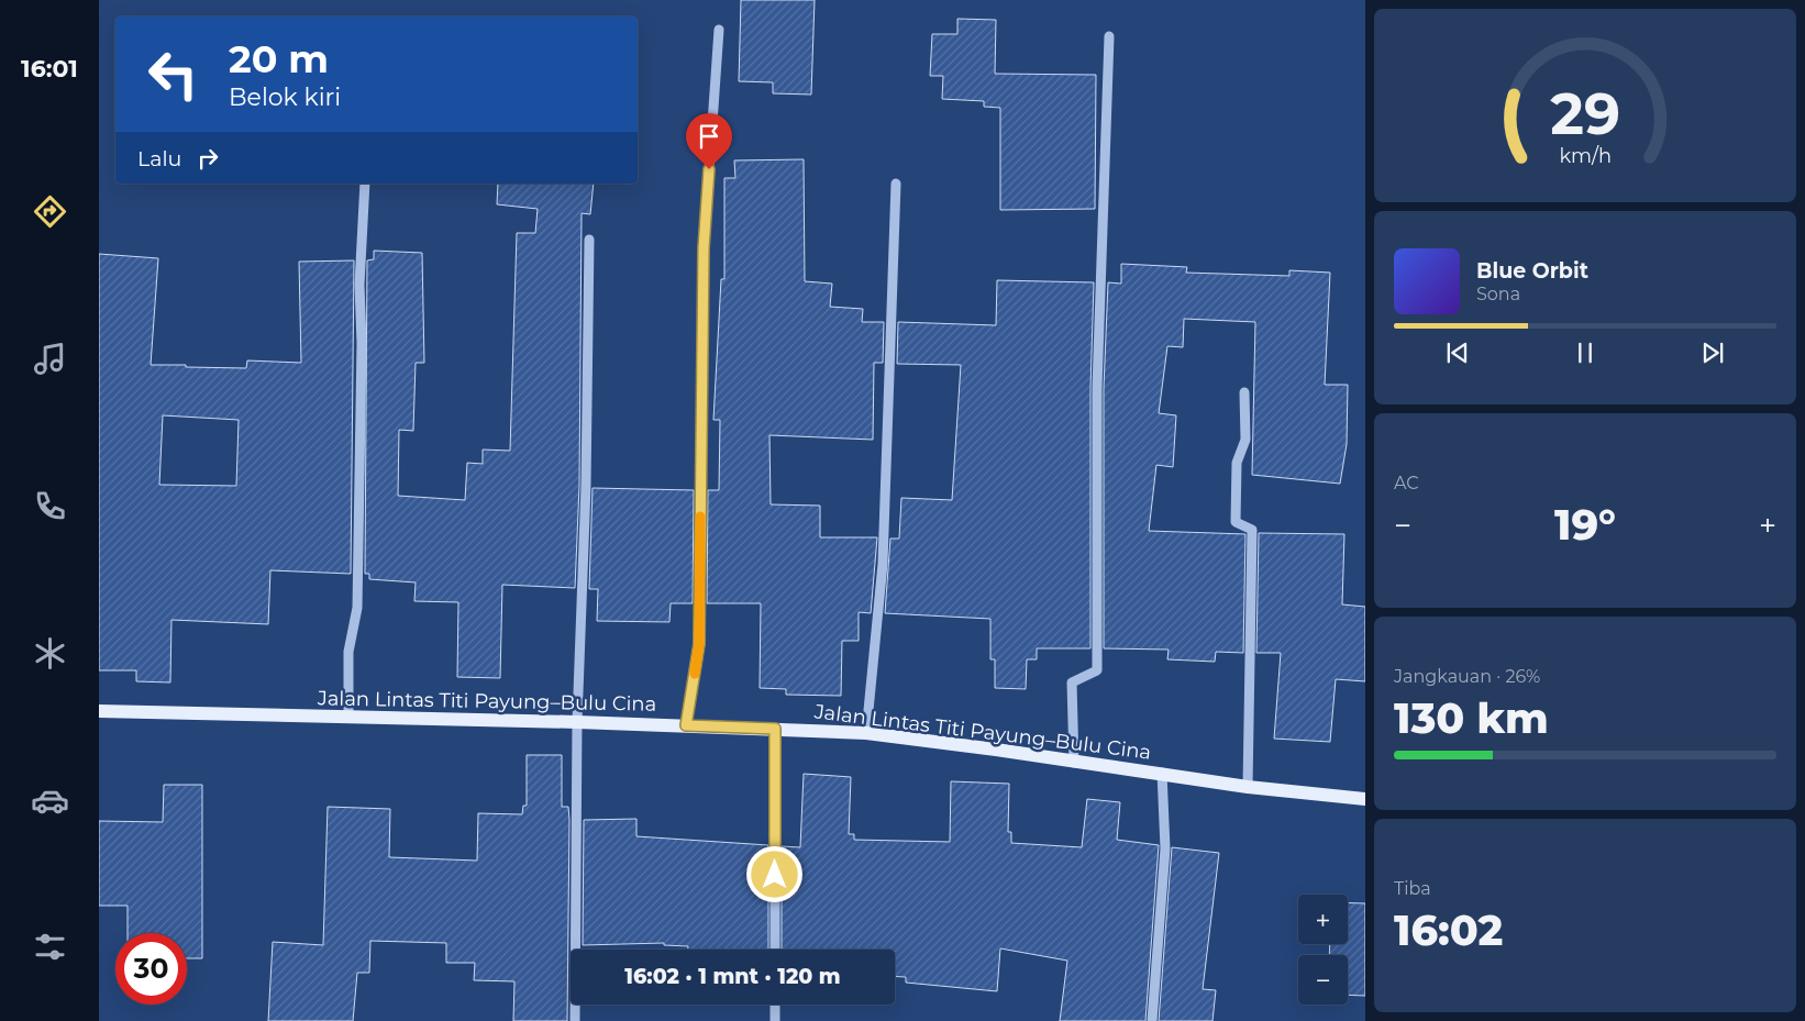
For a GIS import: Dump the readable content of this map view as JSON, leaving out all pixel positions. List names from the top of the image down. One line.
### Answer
{"streets":{"main road":["Jalan Lintas Titi Payung–Bulu Cina"]},"page":{"tabs":"16:01","turn":["20 m","Belok kiri"],"then":"Lalu","song":["Blue Orbit","Sona"],"tile":["AC",["Jangkauan · 26%","130 km"],["Tiba","16:02"]],"heat":["−","19°","+"],"map_buttons":["+","−"],"limit":"30","trip":"16:02 · 1 mnt · 120 m","gauge":["29","km/h"]}}
